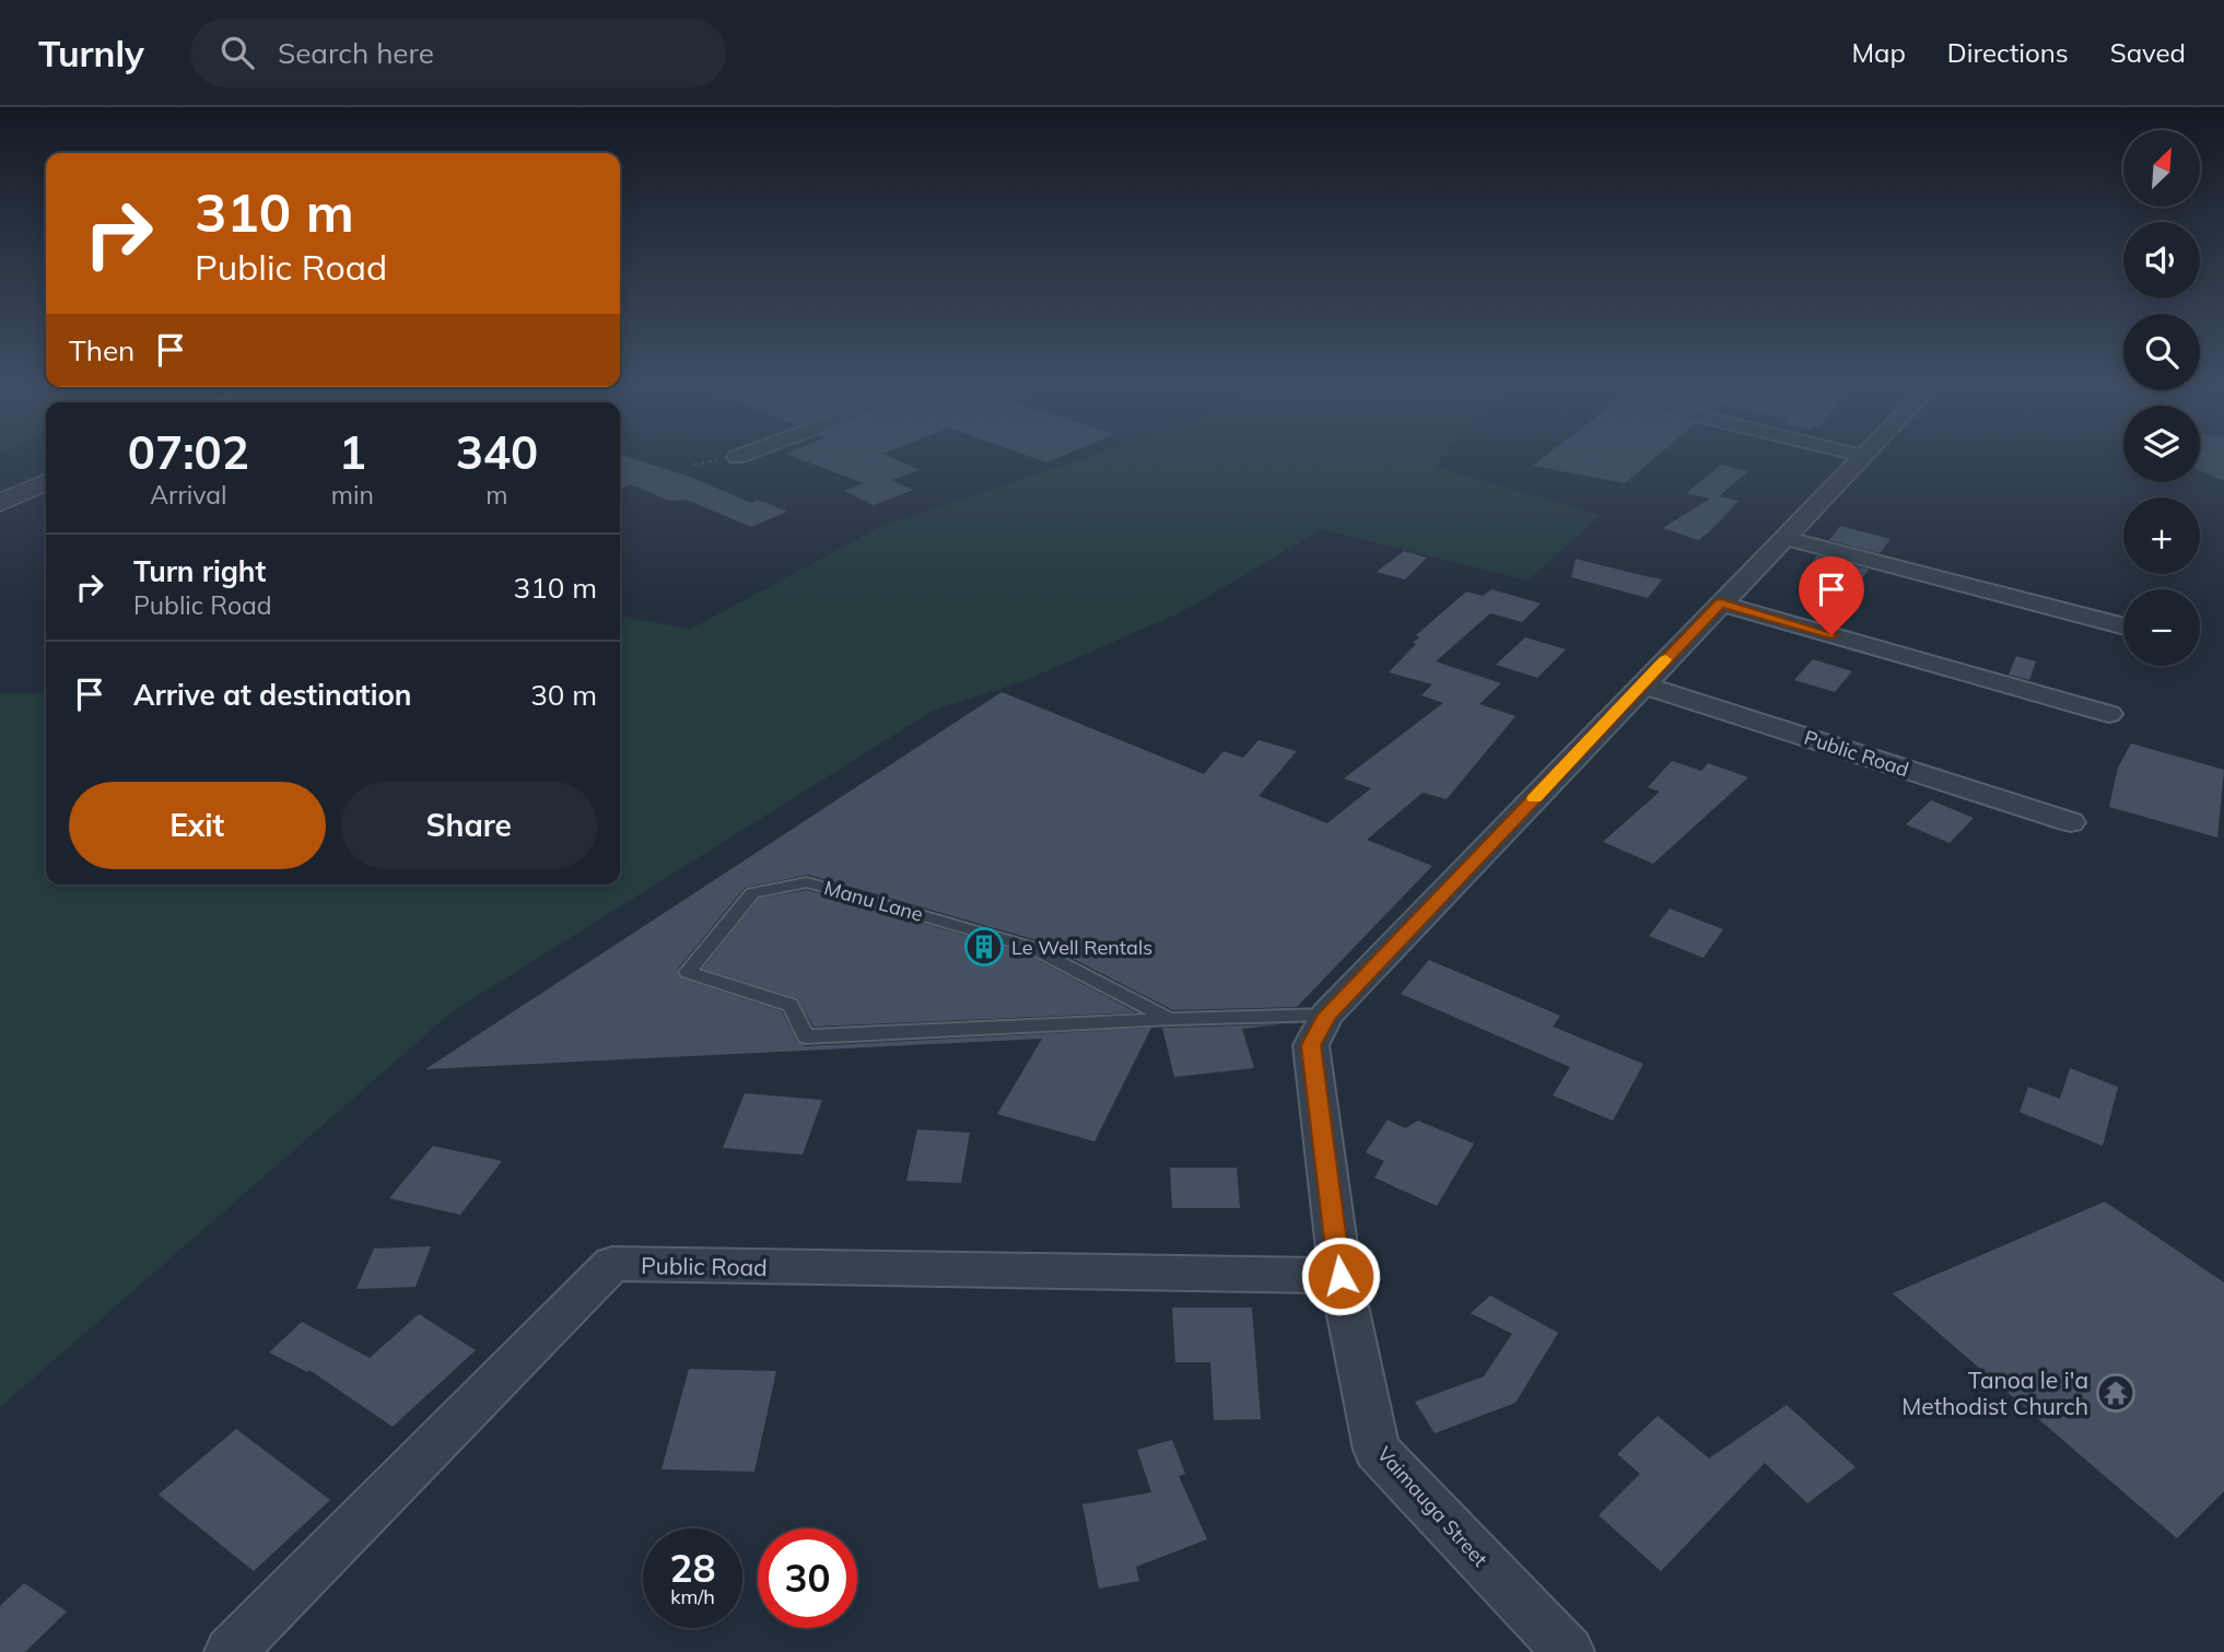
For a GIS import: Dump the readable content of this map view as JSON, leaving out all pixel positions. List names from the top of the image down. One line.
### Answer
{"streets":{"street":["Public Road","Vaimauga Street"],"lane":["Manu Lane"]},"crossings":[["Public Road","Vaimauga Street"],["Manu Lane","Vaimauga Street"]],"places":{"building":["Le Well Rentals"],"temple":["Tanoa le i'a Methodist Church"]},"north":"top right","page":{"header":"Turnly","search":"Search here","nav":["Map","Directions","Saved"],"map_buttons":["+","−"],"turn":["310 m","Public Road"],"then":"Then","eta":["07:02","Arrival","1","min","340","m"],"list":[{"name":"Turn right","note":"Public Road","value":"310 m"},{"name":"Arrive at destination","value":"30 m"}],"buttons":["Exit","Share"],"speed":"28 km/h","limit":"30"}}
